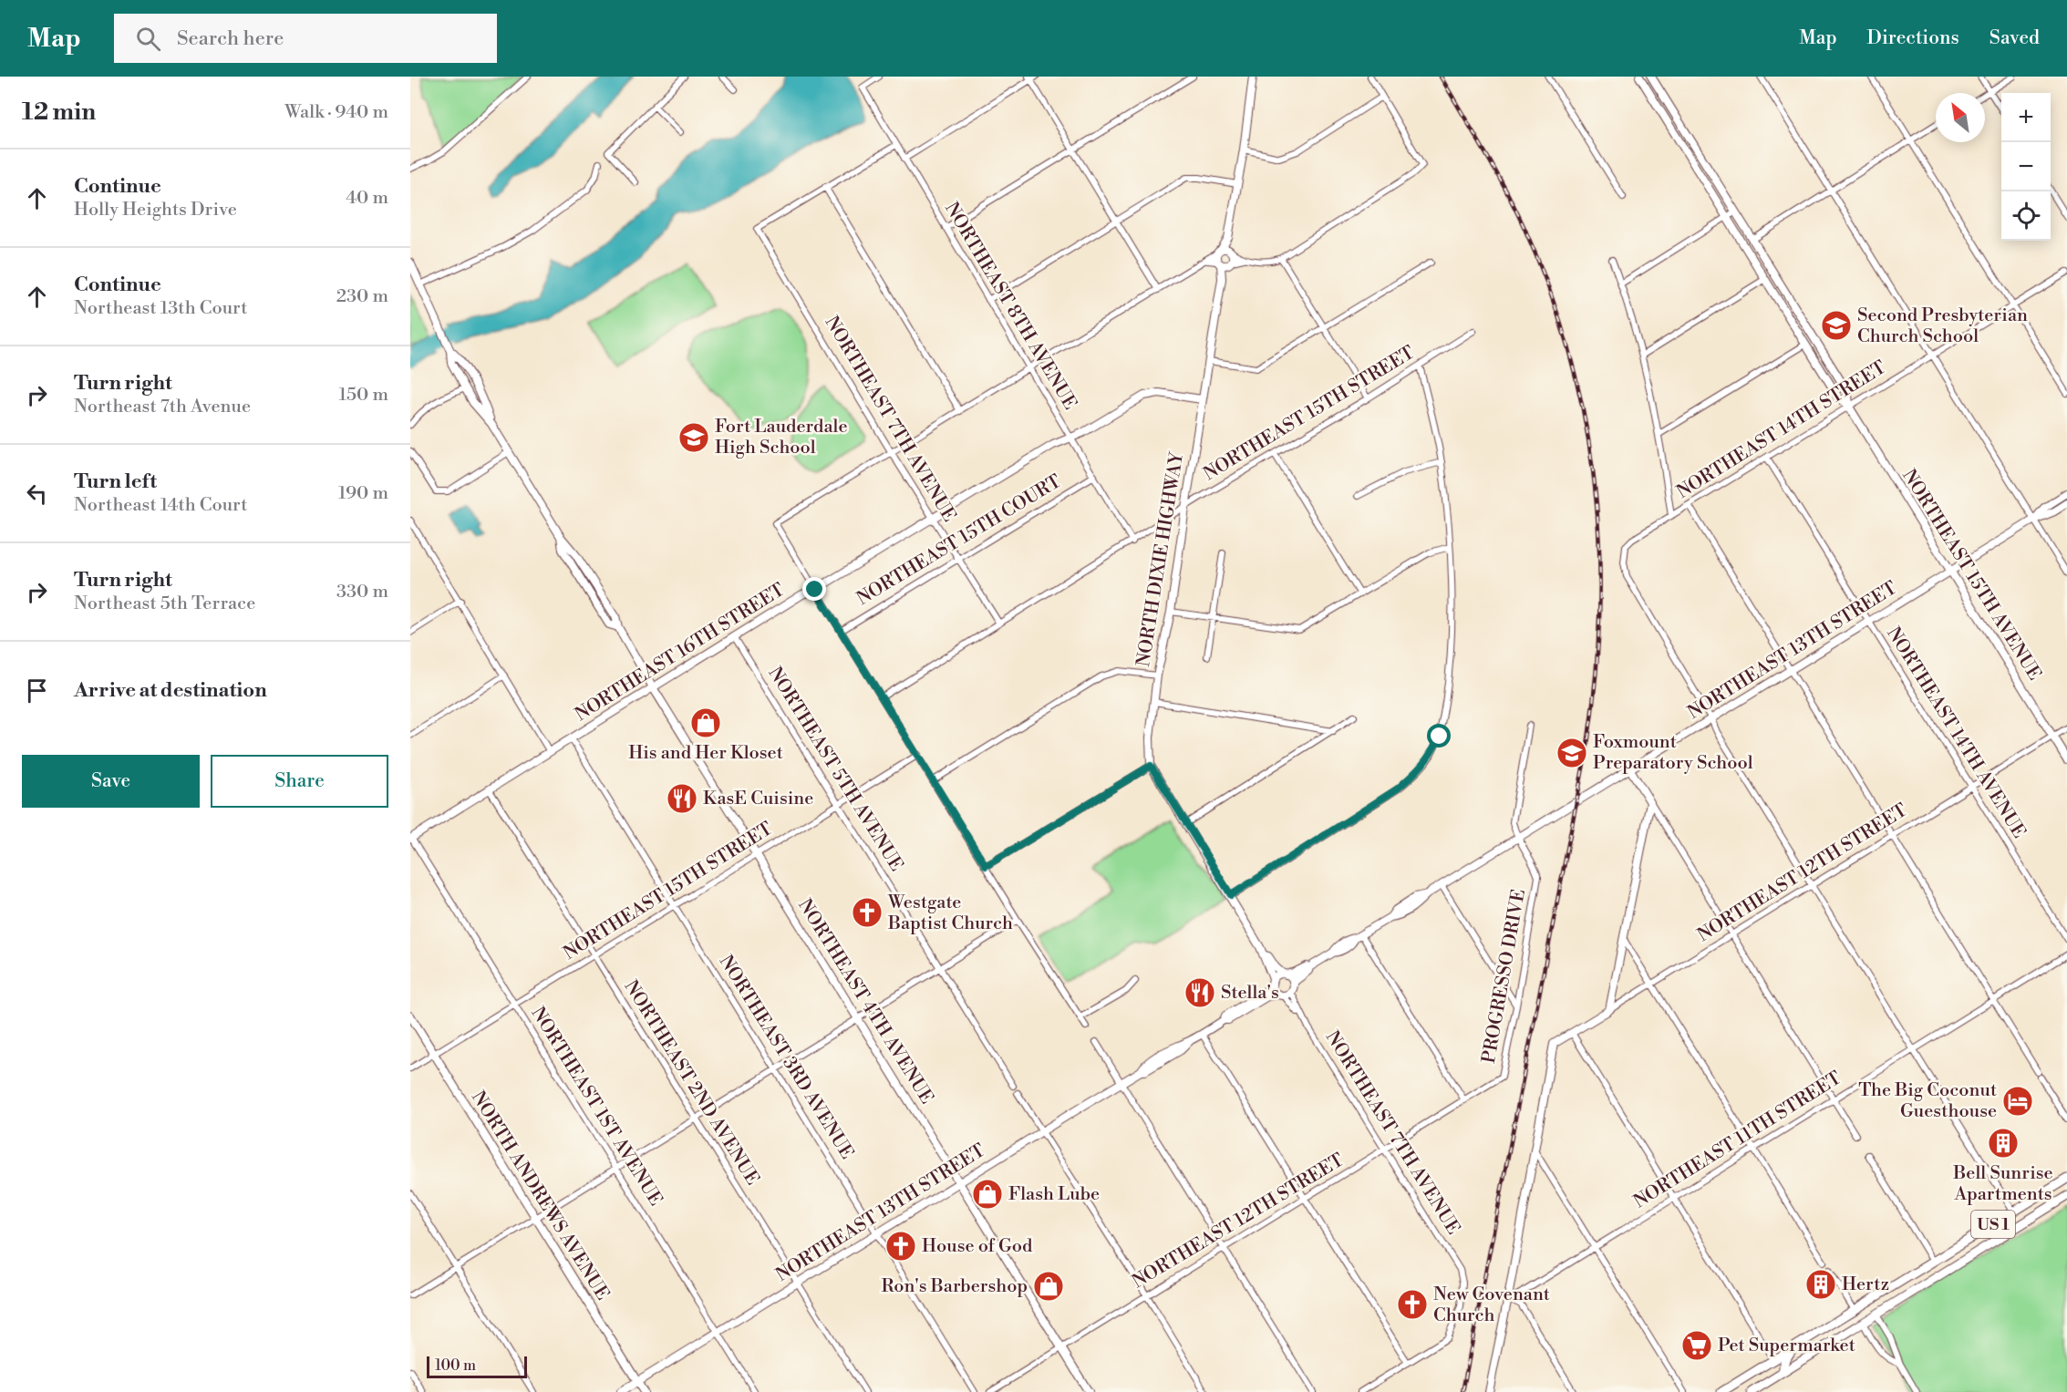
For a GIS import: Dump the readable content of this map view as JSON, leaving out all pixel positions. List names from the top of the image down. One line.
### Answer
{"streets":{"main road":["NORTHEAST 4TH AVENUE","NORTH ANDREWS AVENUE","US 1"],"street":["NORTHEAST 8TH AVENUE","NORTHEAST 15TH STREET","NORTHEAST 7TH AVENUE","NORTHEAST 14TH STREET","NORTHEAST 15TH COURT","NORTH DIXIE HIGHWAY","NORTHEAST 15TH AVENUE","NORTHEAST 13TH STREET","NORTHEAST 16TH STREET","NORTHEAST 14TH AVENUE","NORTHEAST 5TH AVENUE","NORTHEAST 12TH STREET","PROGRESSO DRIVE","NORTHEAST 3RD AVENUE","NORTHEAST 2ND AVENUE","NORTHEAST 1ST AVENUE","NORTHEAST 11TH STREET"]},"crossings":[["NORTHEAST 8TH AVENUE","NORTHEAST 15TH STREET"],["NORTHEAST 8TH AVENUE","NORTHEAST 15TH COURT"],["NORTHEAST 8TH AVENUE","NORTHEAST 16TH STREET"],["NORTHEAST 15TH STREET","NORTHEAST 7TH AVENUE"],["NORTHEAST 15TH STREET","NORTH DIXIE HIGHWAY"],["NORTHEAST 15TH STREET","NORTHEAST 5TH AVENUE"],["NORTHEAST 15TH STREET","NORTHEAST 4TH AVENUE"],["NORTHEAST 15TH STREET","NORTHEAST 3RD AVENUE"],["NORTHEAST 15TH STREET","NORTHEAST 2ND AVENUE"],["NORTHEAST 15TH STREET","NORTHEAST 1ST AVENUE"],["NORTHEAST 15TH STREET","NORTH ANDREWS AVENUE"],["NORTHEAST 7TH AVENUE","NORTHEAST 15TH COURT"],["NORTHEAST 7TH AVENUE","NORTHEAST 13TH STREET"],["NORTHEAST 7TH AVENUE","NORTHEAST 16TH STREET"],["NORTHEAST 7TH AVENUE","NORTHEAST 12TH STREET"],["NORTHEAST 14TH STREET","NORTHEAST 15TH AVENUE"],["NORTHEAST 14TH STREET","NORTHEAST 13TH STREET"],["NORTHEAST 14TH STREET","NORTHEAST 14TH AVENUE"],["NORTH DIXIE HIGHWAY","NORTHEAST 16TH STREET"],["NORTHEAST 15TH AVENUE","NORTHEAST 13TH STREET"],["NORTHEAST 15TH AVENUE","NORTHEAST 12TH STREET"],["NORTHEAST 13TH STREET","NORTHEAST 14TH AVENUE"],["NORTHEAST 13TH STREET","PROGRESSO DRIVE"],["NORTHEAST 13TH STREET","NORTHEAST 4TH AVENUE"],["NORTHEAST 13TH STREET","NORTHEAST 3RD AVENUE"],["NORTHEAST 13TH STREET","NORTHEAST 2ND AVENUE"],["NORTHEAST 13TH STREET","NORTHEAST 1ST AVENUE"],["NORTHEAST 13TH STREET","NORTH ANDREWS AVENUE"],["NORTHEAST 16TH STREET","NORTHEAST 5TH AVENUE"],["NORTHEAST 16TH STREET","NORTHEAST 4TH AVENUE"],["NORTHEAST 16TH STREET","NORTHEAST 3RD AVENUE"],["NORTHEAST 16TH STREET","NORTHEAST 2ND AVENUE"],["NORTHEAST 16TH STREET","NORTHEAST 1ST AVENUE"],["NORTHEAST 14TH AVENUE","NORTHEAST 12TH STREET"],["NORTHEAST 12TH STREET","PROGRESSO DRIVE"],["NORTHEAST 12TH STREET","NORTHEAST 4TH AVENUE"]],"places":{"school or university":["Second Presbyterian Church School","Fort Lauderdale High School","Foxmount Preparatory School"],"shop":["His and Her Kloset","Flash Lube","Ron's Barbershop"],"restaurant":["KasE Cuisine","Stella's"],"church":["Westgate Baptist Church","House of God","New Covenant Church"],"hotel":["The Big Coconut Guesthouse"],"building":["Bell Sunrise Apartments","Hertz"],"supermarket":["Pet Supermarket"]},"scale_bar":"100 m","north":"top left","page":{"header":"Map","search":"Search here","nav":["Map","Directions","Saved"],"heading":["12 min","Walk · 940 m"],"map_buttons":["+","−"],"list":[["Continue","Holly Heights Drive","40 m"],["Continue","Northeast 13th Court","230 m"],["Turn right","Northeast 7th Avenue","150 m"],["Turn left","Northeast 14th Court","190 m"],["Turn right","Northeast 5th Terrace","330 m"],"Arrive at destination"],"buttons":["Save","Share"],"scale":"100 m"}}
